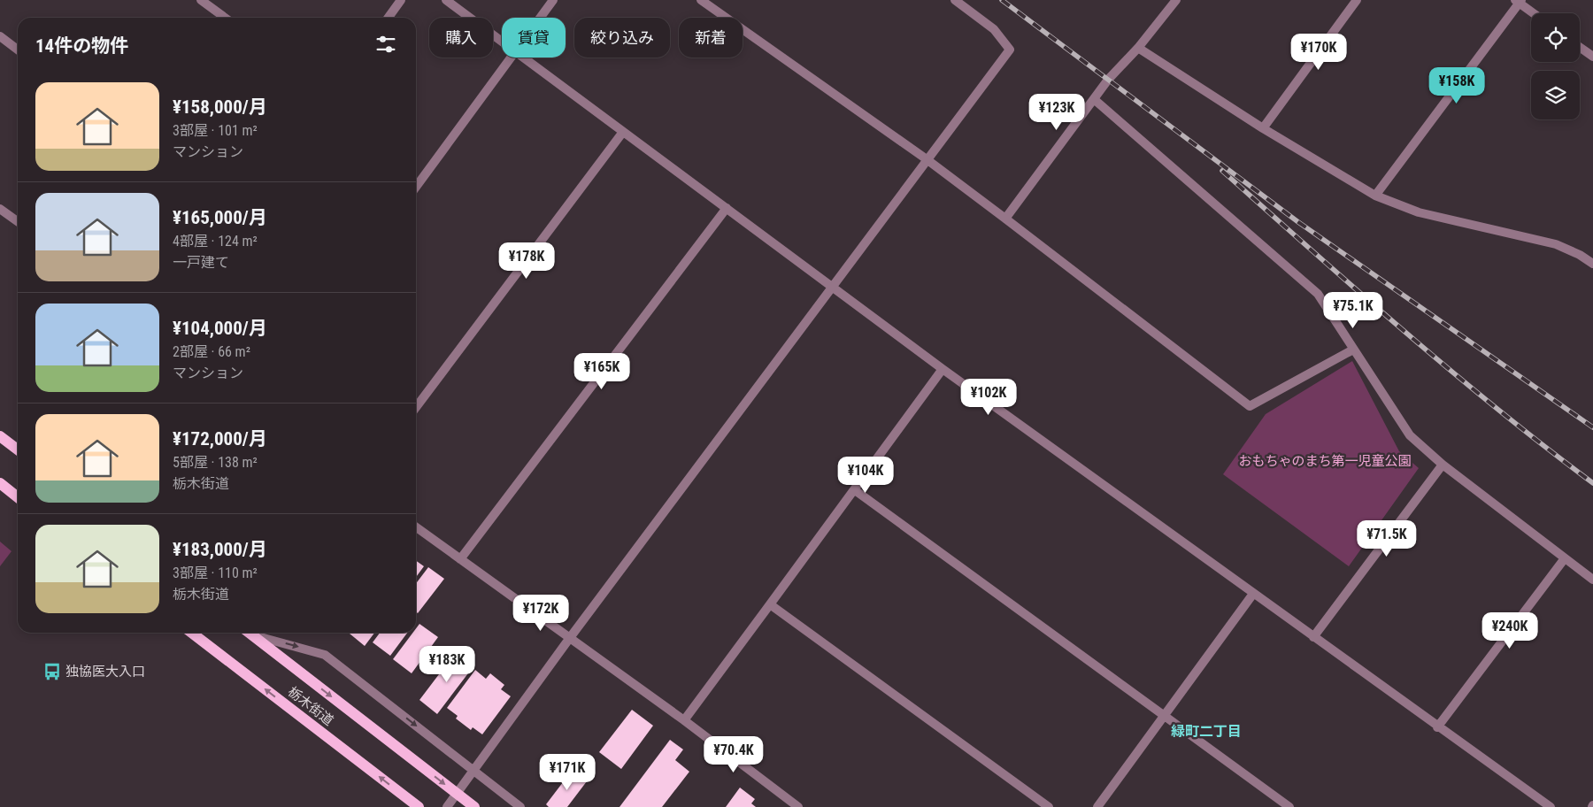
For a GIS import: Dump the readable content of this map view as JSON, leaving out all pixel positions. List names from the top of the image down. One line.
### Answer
{"streets":{"main road":["栃木街道"]},"districts":["緑町二丁目"],"parks":["おもちゃのまち第一児童公園"],"places":{"bus stop":["独協医大入口"]},"page":{"chip":["購入","賃貸","絞り込み","新着"],"heading":"14件の物件","price":["¥170K","¥158K","¥123K","¥178K","¥75.1K","¥165K","¥102K","¥104K","¥71.5K","¥172K","¥240K","¥183K","¥70.4K","¥171K"],"list":[{"name":"¥158,000/月","note":"3部屋 · 101 m² · マンション"},{"name":"¥165,000/月","note":"4部屋 · 124 m² · 一戸建て"},{"name":"¥104,000/月","note":"2部屋 · 66 m² · マンション"},{"name":"¥172,000/月","note":"5部屋 · 138 m² · 栃木街道"},{"name":"¥183,000/月","note":"3部屋 · 110 m² · 栃木街道"}]}}
